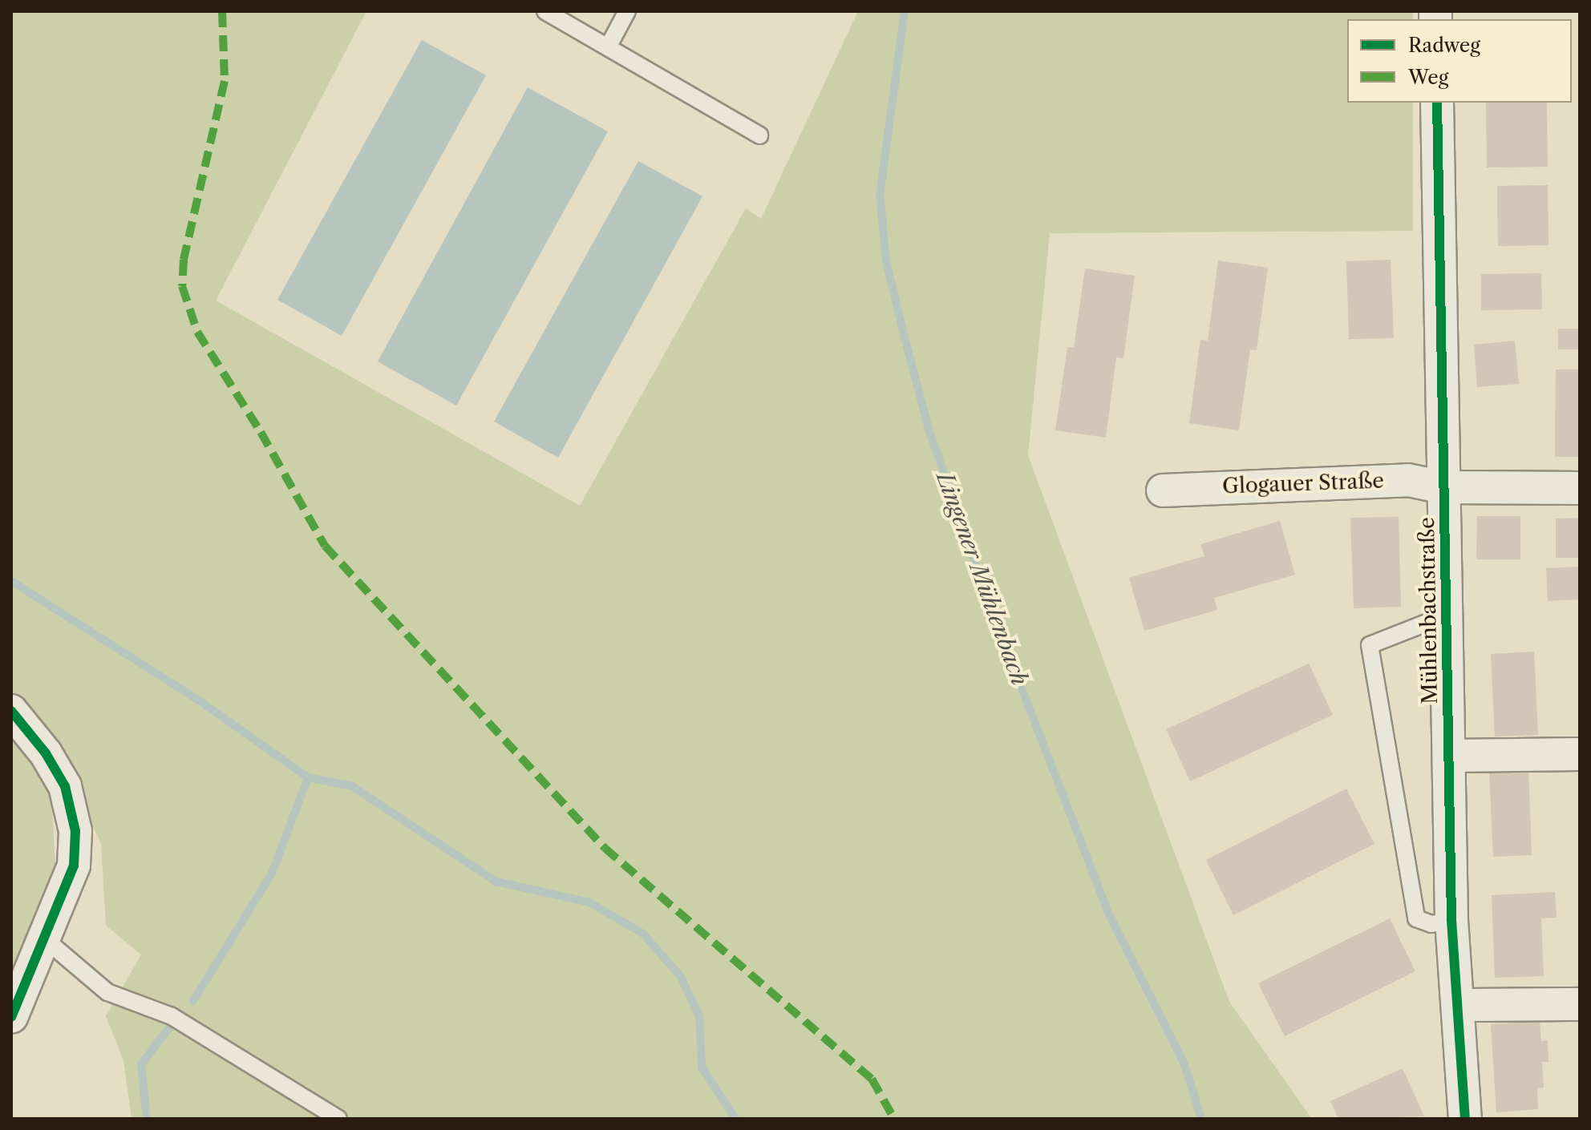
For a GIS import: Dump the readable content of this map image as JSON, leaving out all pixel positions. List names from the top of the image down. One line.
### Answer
{"streets":{"street":["Glogauer Straße","Mühlenbachstraße"]},"crossings":[["Glogauer Straße","Mühlenbachstraße"]],"water":["Lingener Mühlenbach"],"legend":["Radweg","Weg"]}
